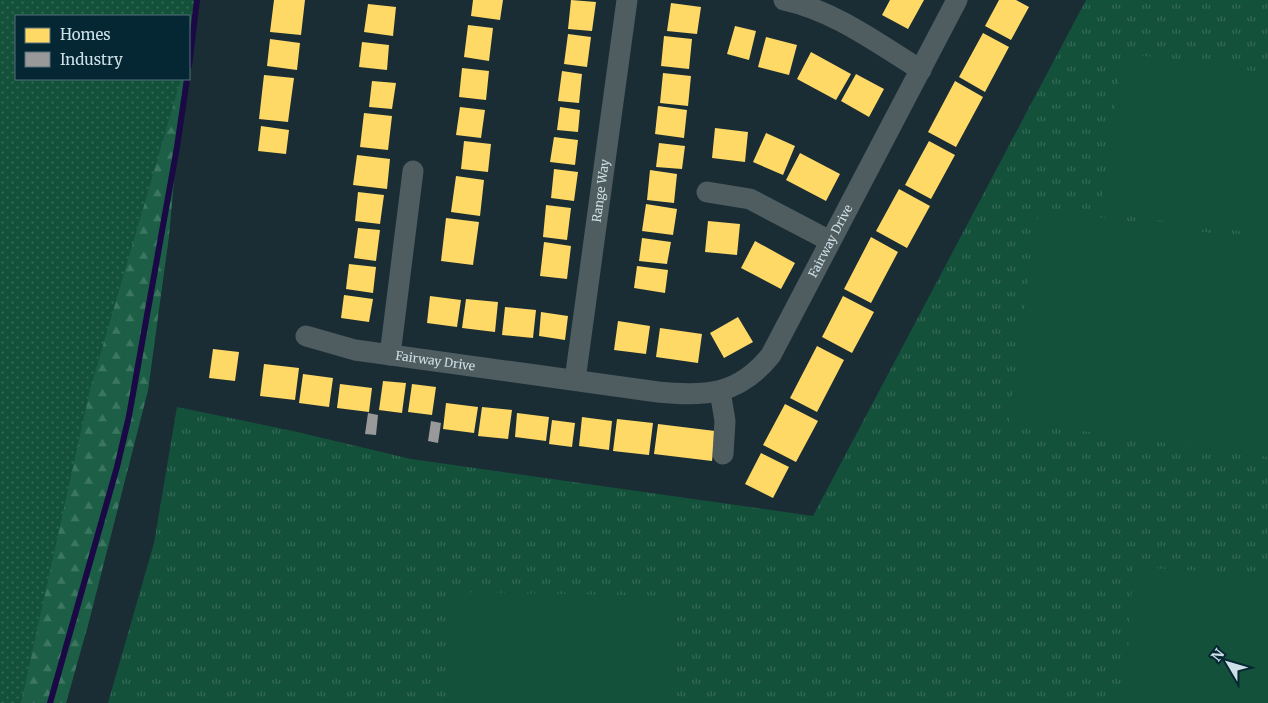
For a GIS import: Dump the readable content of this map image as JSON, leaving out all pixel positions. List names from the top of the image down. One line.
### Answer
{"streets":{"street":["Range Way","Fairway Drive"]},"crossings":[["Range Way","Fairway Drive"]],"legend":["Homes","Industry"],"north":"top left"}
